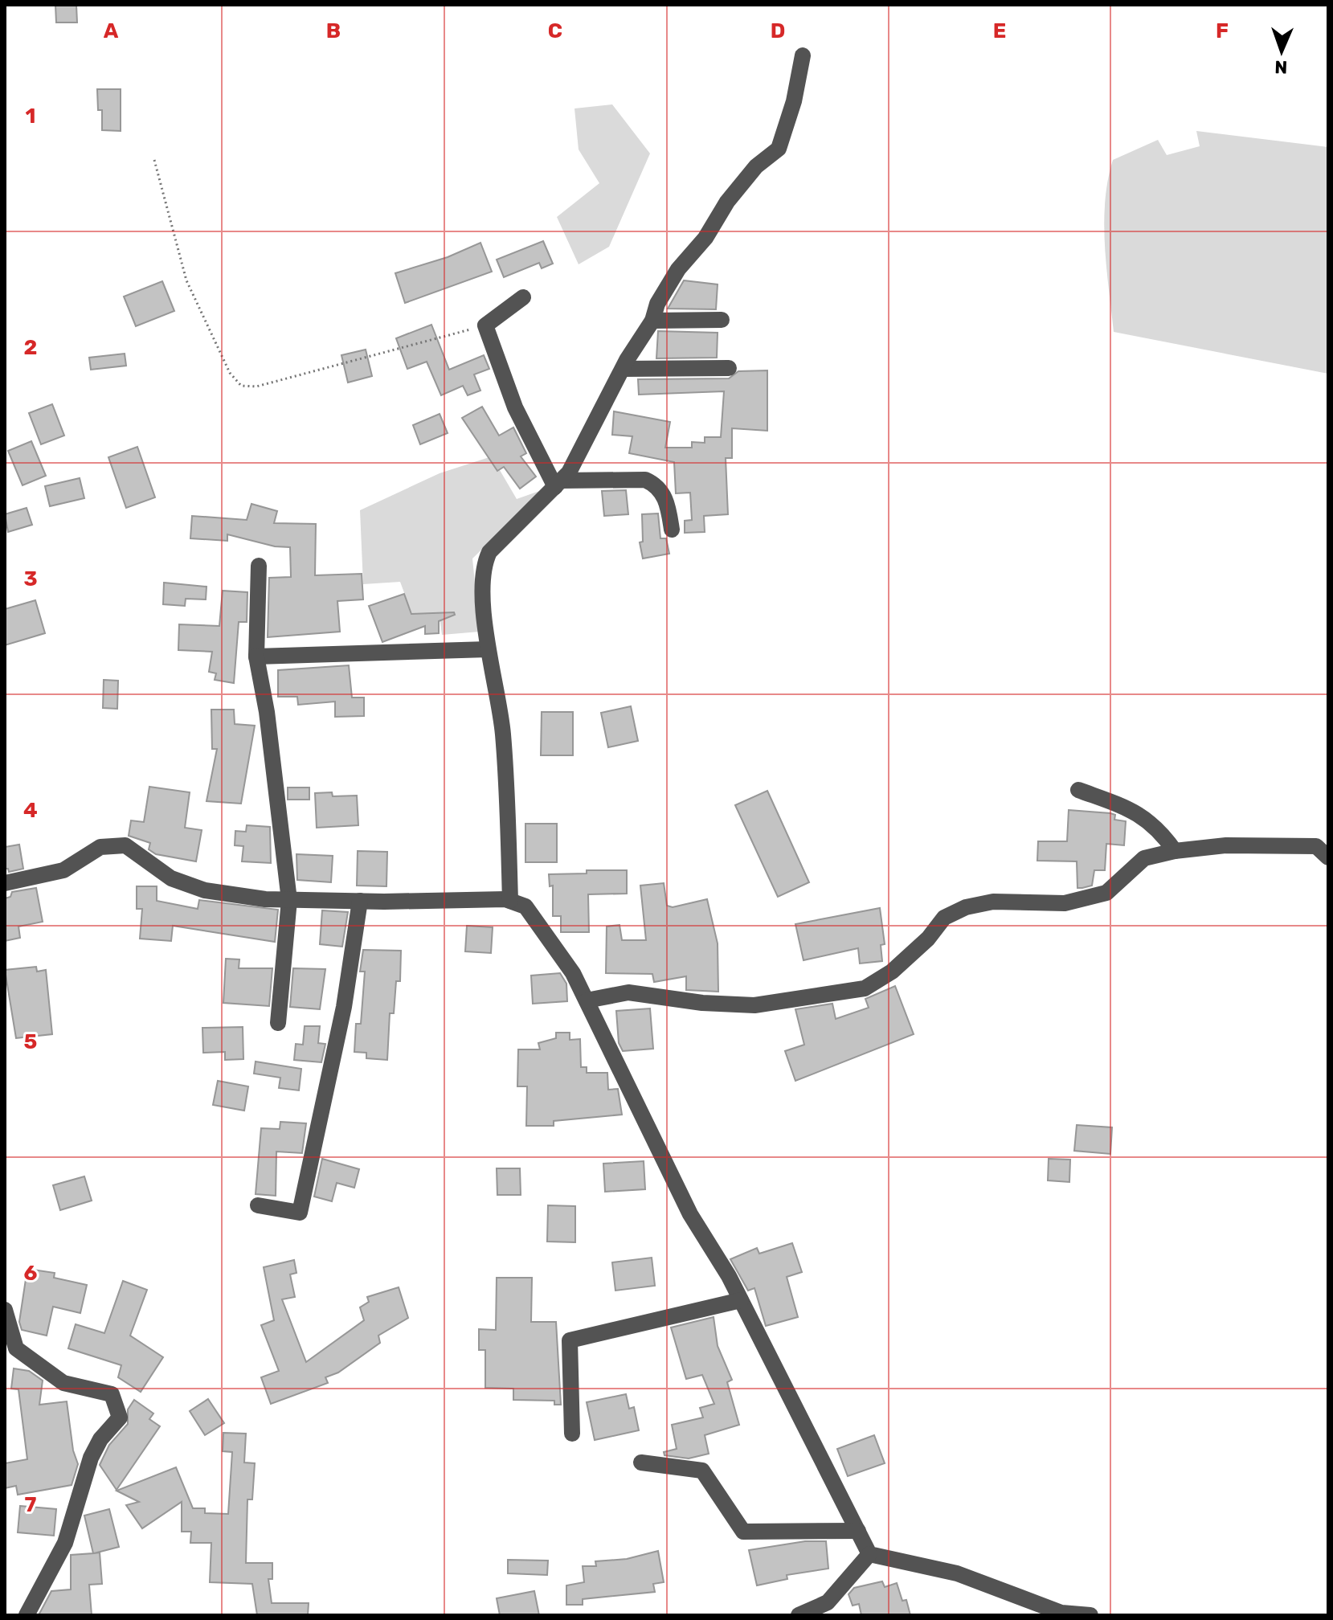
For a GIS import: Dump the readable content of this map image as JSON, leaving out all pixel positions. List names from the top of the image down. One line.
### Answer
{"north":"bottom","grid":{"columns":["A","B","C","D","E","F"],"rows":["1","2","3","4","5","6","7"]}}
